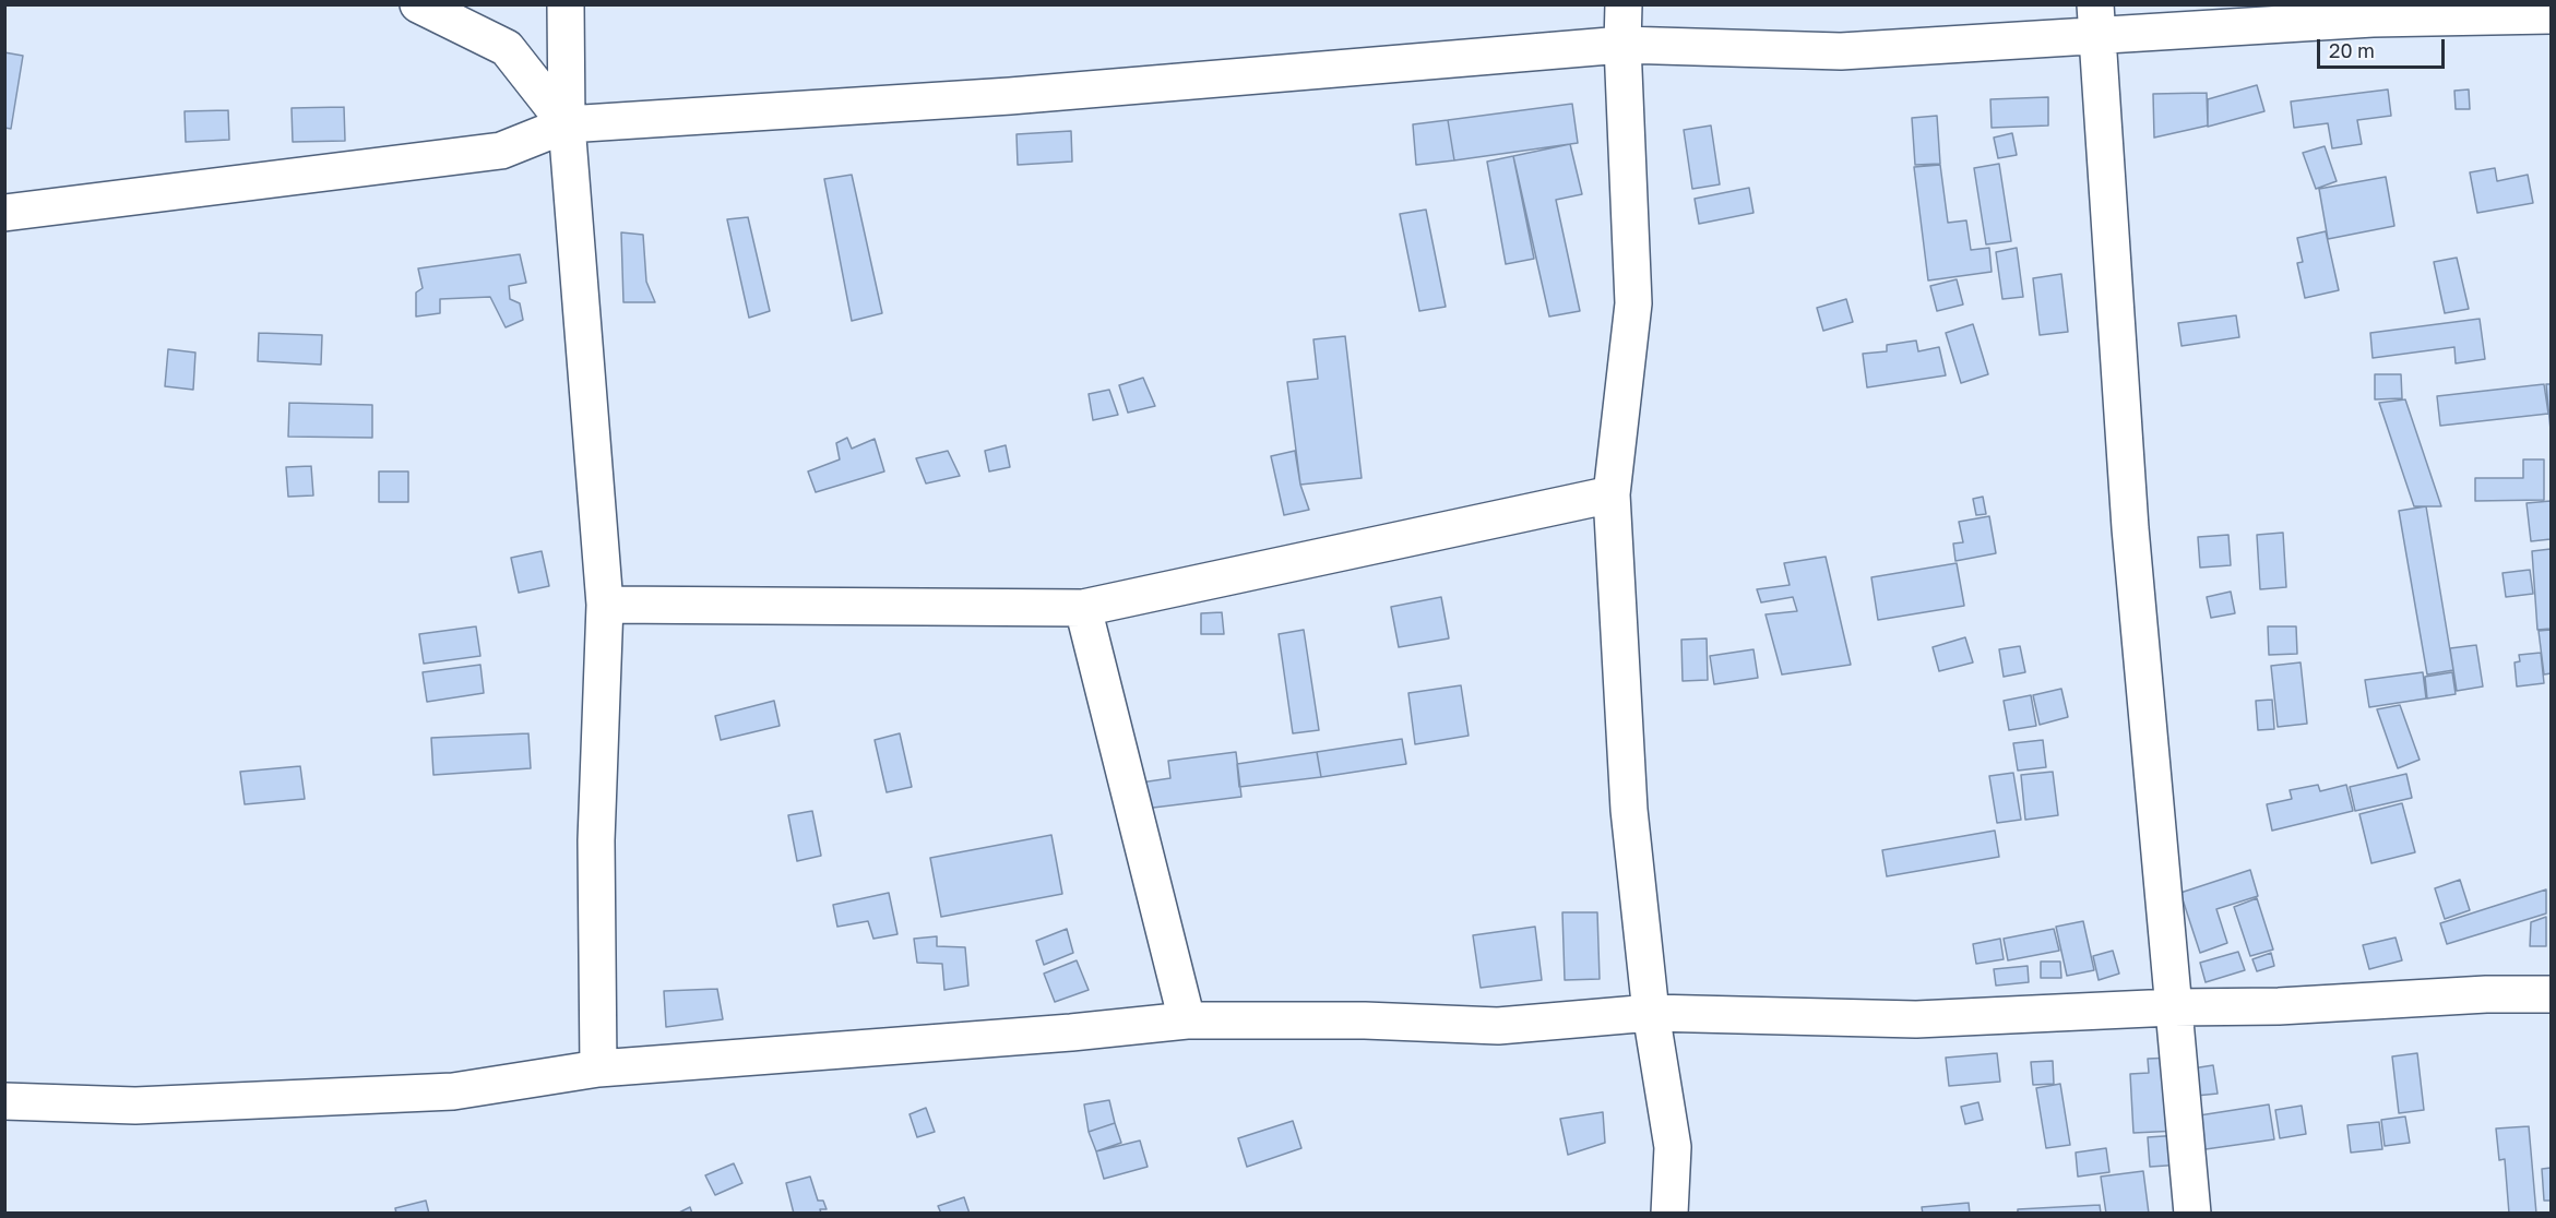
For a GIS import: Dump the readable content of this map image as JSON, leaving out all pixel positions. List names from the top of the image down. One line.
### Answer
{"scale_bar":"20 m"}
